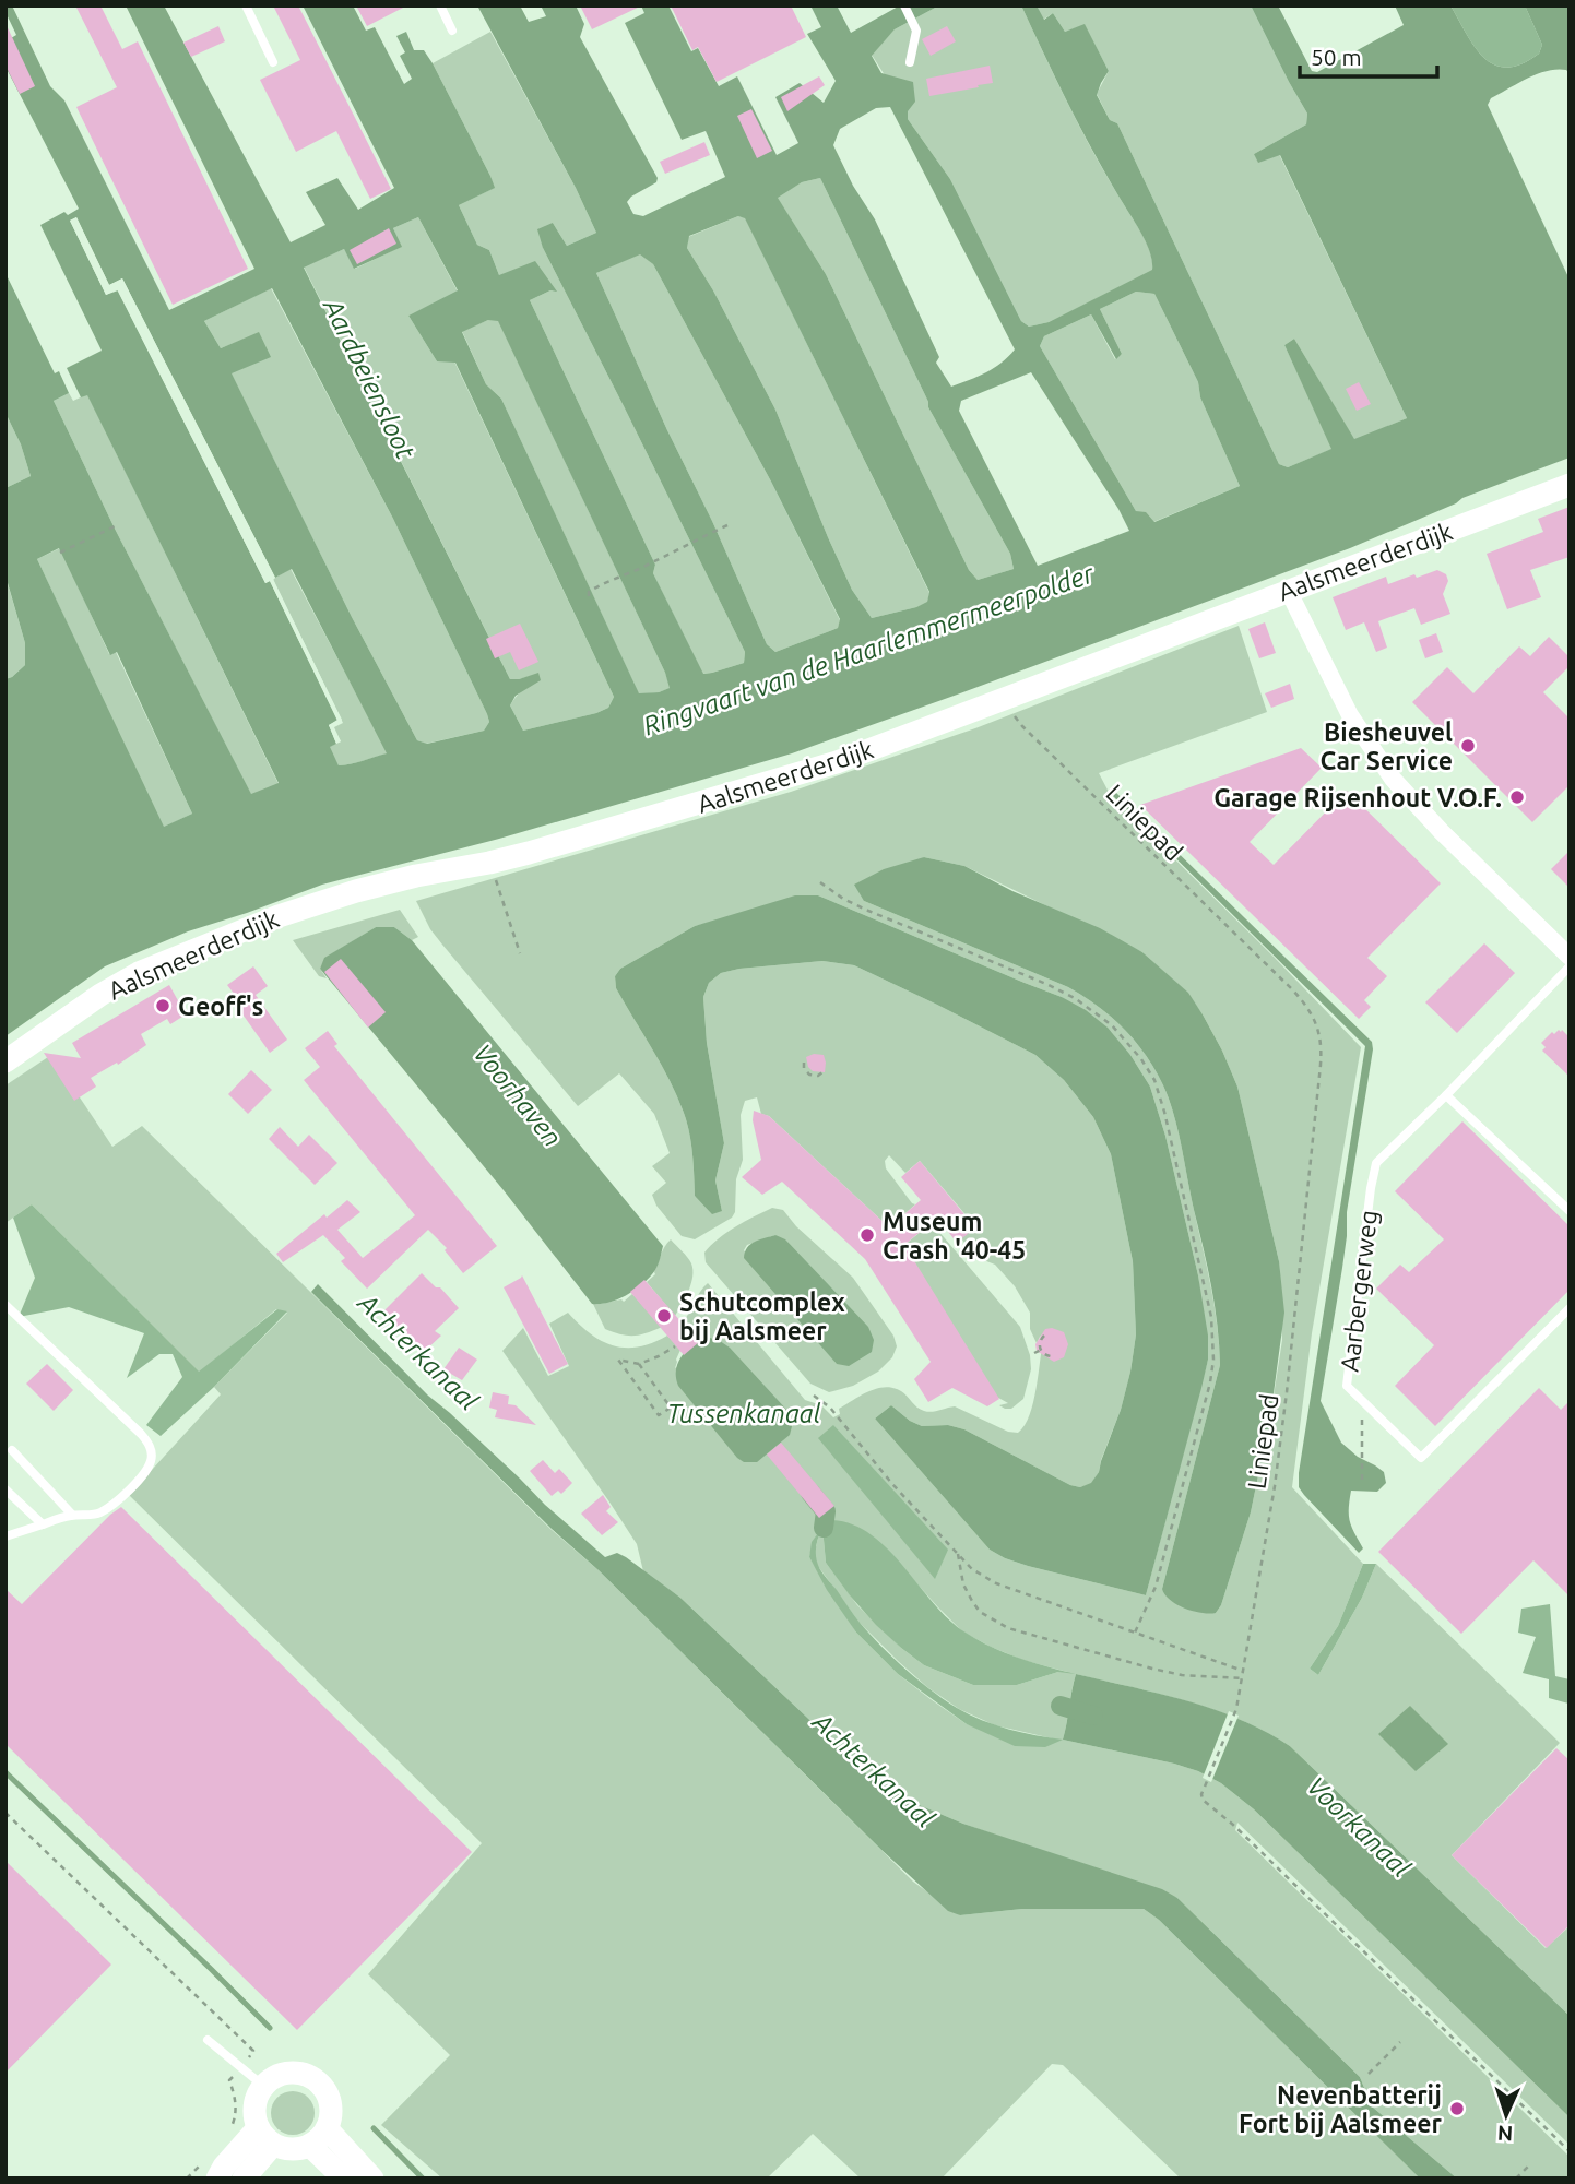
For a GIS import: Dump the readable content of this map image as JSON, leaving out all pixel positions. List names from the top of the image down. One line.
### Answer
{"streets":{"street":["Aalsmeerderdijk"],"lane":["Aarbergerweg"],"path":["Liniepad"]},"crossings":[["Aalsmeerderdijk","Liniepad"]],"water":["Aardbeiensloot","Ringvaart van de Haarlemmermeerpolder","Voorhaven","Achterkanaal","Tussenkanaal","Voorkanaal"],"places":["Biesheuvel Car Service","Garage Rijsenhout V.O.F.","Geoff's","Museum Crash '40-45","Schutcomplex bij Aalsmeer","Nevenbatterij Fort bij Aalsmeer"],"scale_bar":"50 m","north":"bottom"}
